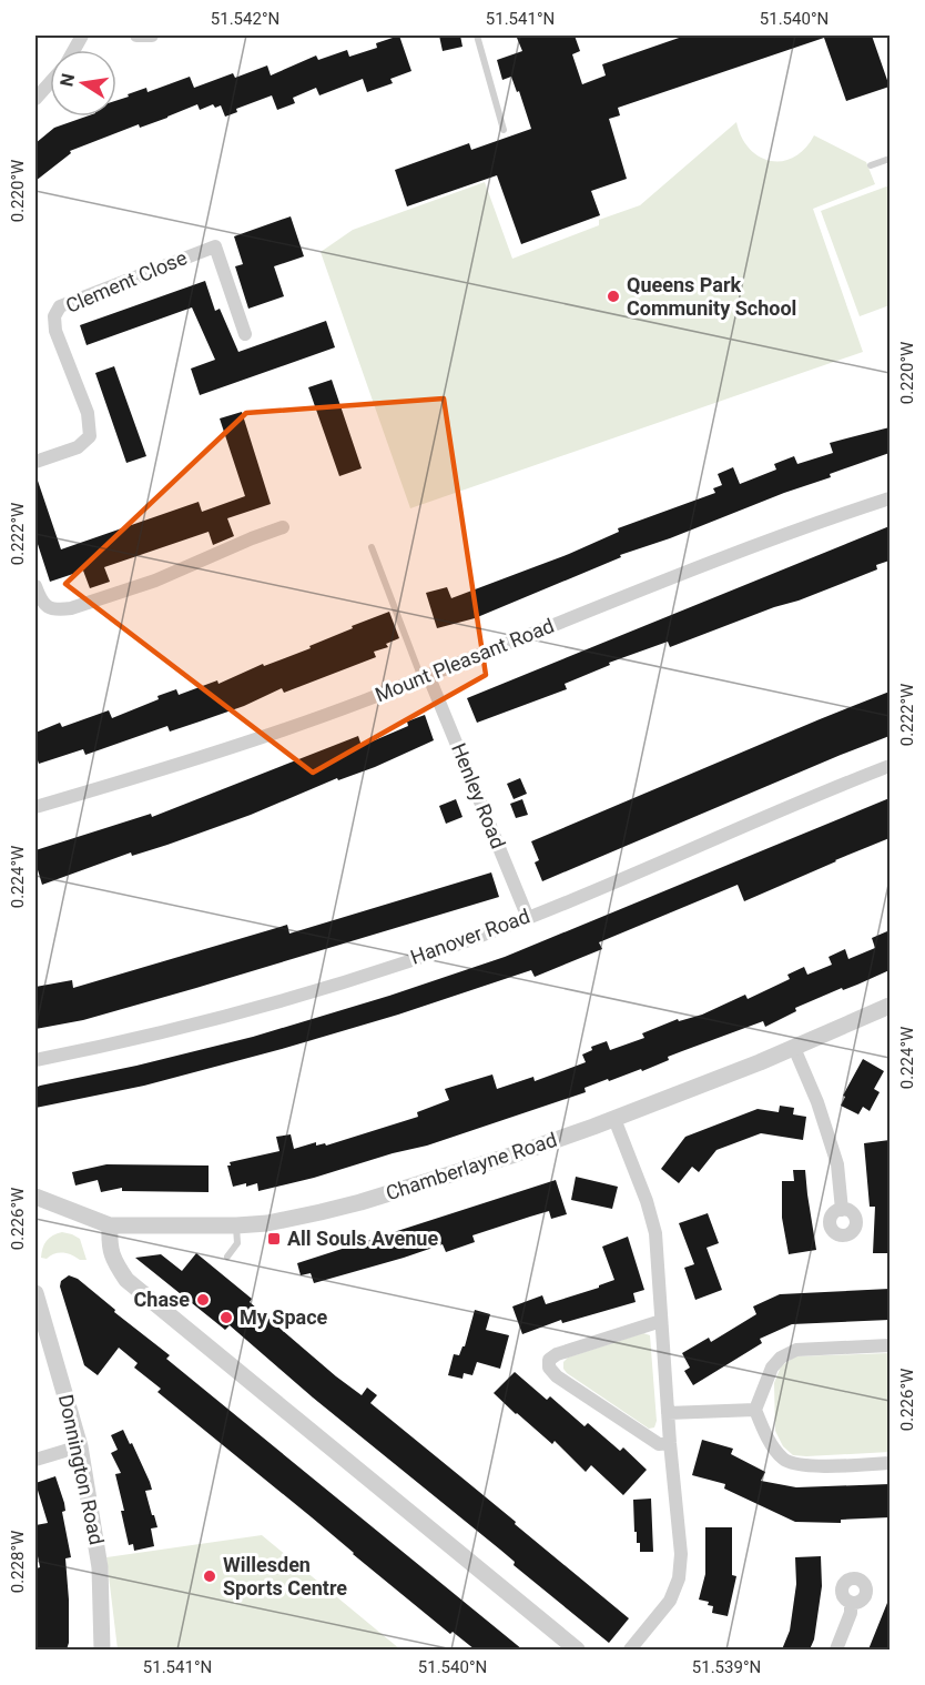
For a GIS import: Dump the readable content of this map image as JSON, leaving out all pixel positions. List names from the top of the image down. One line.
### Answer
{"streets":{"street":["Clement Close","Mount Pleasant Road","Henley Road","Hanover Road","Chamberlayne Road","Donnington Road"]},"crossings":[["Mount Pleasant Road","Henley Road"],["Henley Road","Hanover Road"]],"places":{"other":["Queens Park Community School","Chase","My Space","Willesden Sports Centre"],"transit":["All Souls Avenue"]},"north":"left","coordinates":["51.542°N","51.541°N","51.540°N","0.220°W","0.222°W","0.224°W","0.226°W","0.228°W","51.539°N"]}
